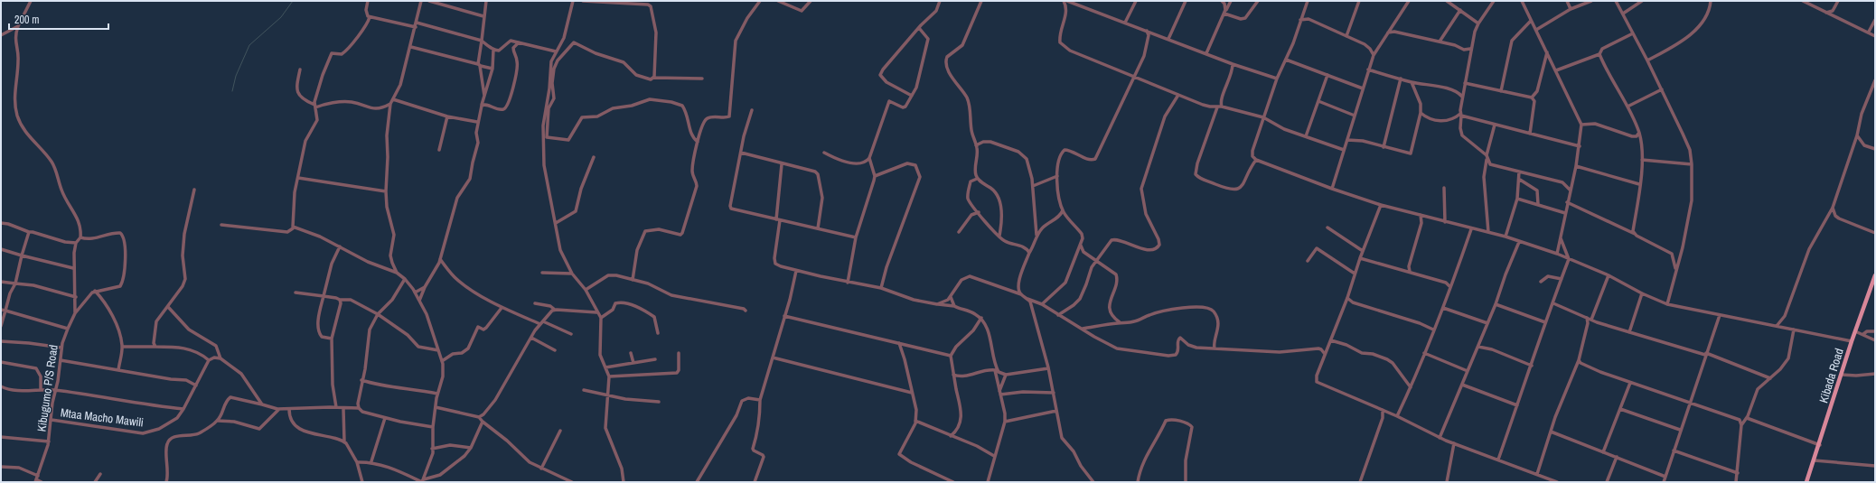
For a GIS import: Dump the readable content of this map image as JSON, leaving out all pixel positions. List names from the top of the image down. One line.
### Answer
{"streets":{"main road":["Kibada Road"],"street":["Kibugumo P/S Road","Mtaa Macho Mawili"]},"crossings":[["Kibugumo P/S Road","Mtaa Macho Mawili"]],"scale_bar":"200 m"}
